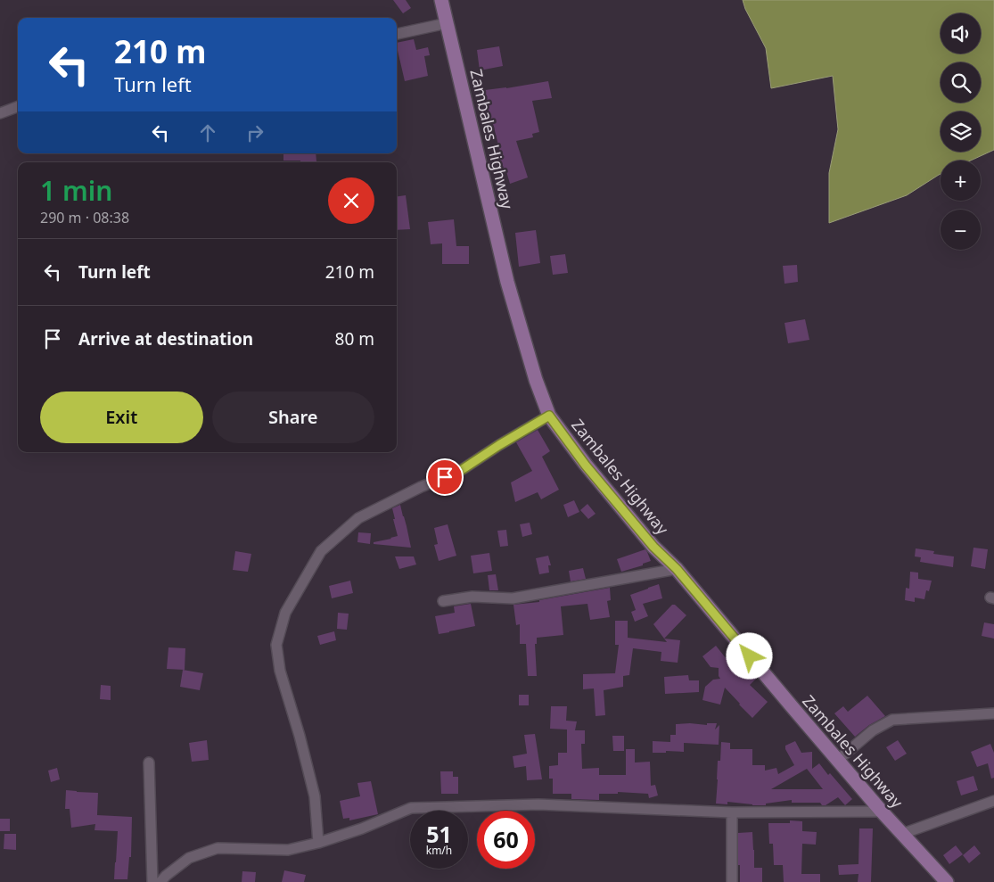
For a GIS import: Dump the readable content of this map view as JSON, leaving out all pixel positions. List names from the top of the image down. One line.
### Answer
{"streets":{"main road":["Zambales Highway"]},"page":{"map_buttons":["+","−"],"turn":["210 m","Turn left"],"heading":["1 min","290 m · 08:38"],"list":[{"name":"Turn left","value":"210 m"},{"name":"Arrive at destination","value":"80 m"}],"buttons":["Exit","Share"],"speed":"51 km/h","limit":"60"}}
